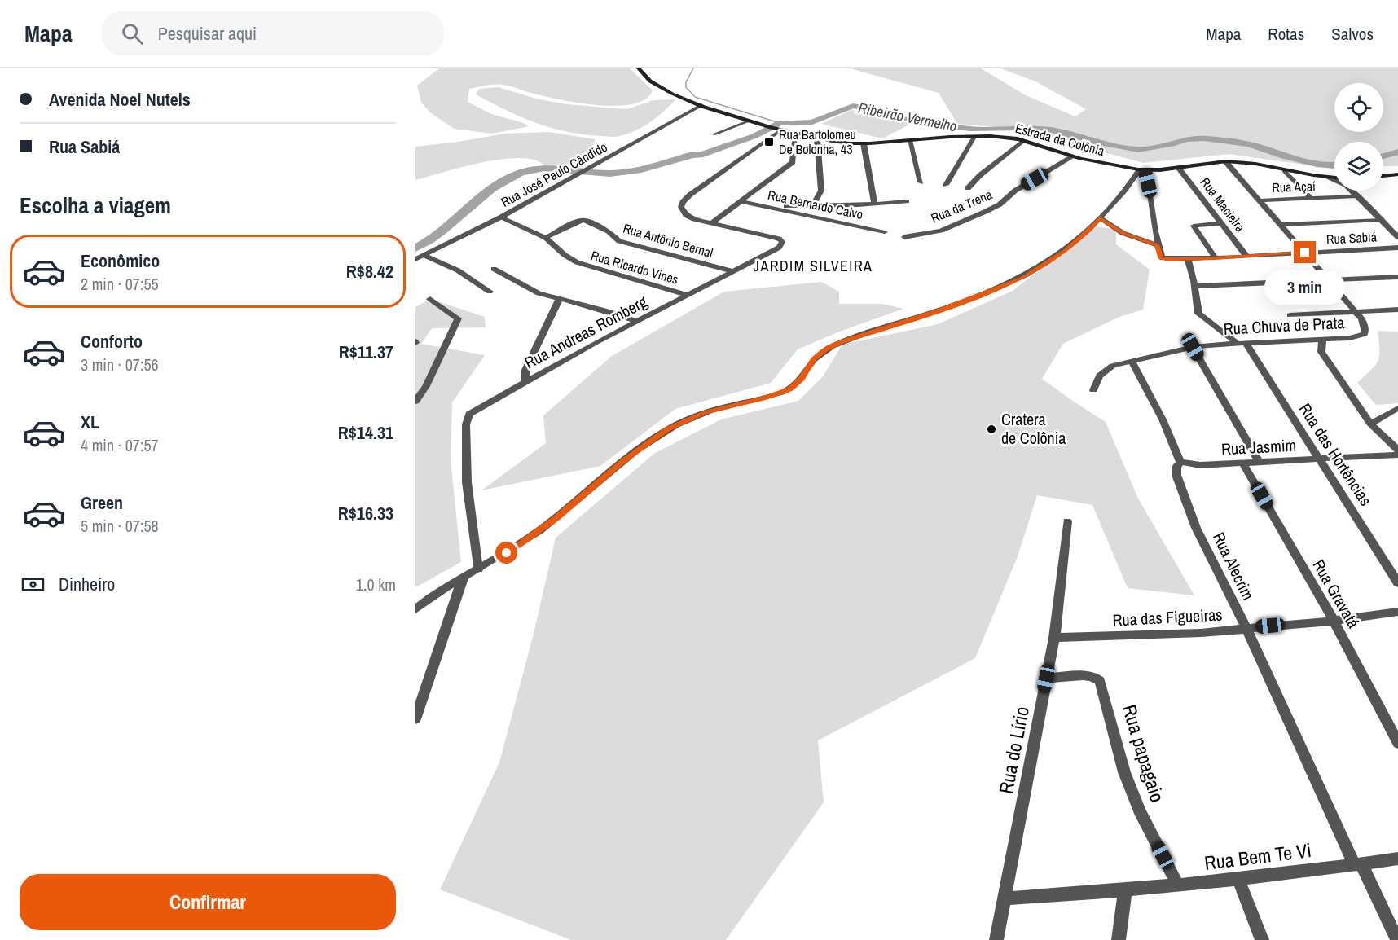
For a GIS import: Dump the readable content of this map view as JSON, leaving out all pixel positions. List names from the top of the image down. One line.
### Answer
{"streets":{"main road":["Estrada da Colônia"],"street":["Rua José Paulo Cândido","Rua Açaí","Rua Bernardo Calvo","Rua Macieira","Rua da Trena","Rua Sabiá","Rua Antônio Bernal","Rua Ricardo Vines","Rua Chuva de Prata","Rua Andreas Romberg","Rua Jasmim","Rua das Hortências","Rua Alecrim","Rua Gravatá","Rua das Figueiras","Rua do Lírio","Rua papagaio","Rua Bem Te Vi"]},"crossings":[["Estrada da Colônia","Rua José Paulo Cândido"],["Estrada da Colônia","Rua Macieira"],["Estrada da Colônia","Rua da Trena"],["Rua José Paulo Cândido","Rua Ricardo Vines"],["Rua Macieira","Rua Sabiá"],["Rua Antônio Bernal","Rua Ricardo Vines"],["Rua Antônio Bernal","Rua Andreas Romberg"],["Rua Ricardo Vines","Rua Andreas Romberg"],["Rua Chuva de Prata","Rua das Hortências"],["Rua Chuva de Prata","Rua Alecrim"],["Rua Jasmim","Rua das Hortências"],["Rua Jasmim","Rua Alecrim"],["Rua Jasmim","Rua Gravatá"],["Rua Alecrim","Rua das Figueiras"],["Rua Alecrim","Rua Bem Te Vi"],["Rua Gravatá","Rua das Figueiras"],["Rua das Figueiras","Rua do Lírio"],["Rua do Lírio","Rua papagaio"],["Rua do Lírio","Rua Bem Te Vi"],["Rua papagaio","Rua Bem Te Vi"]],"districts":["JARDIM SILVEIRA"],"water":["Ribeirão Vermelho"],"places":{"transit":["Rua Bartolomeu De Bolonha, 43"],"other":["Cratera de Colônia"]},"page":{"header":"Mapa","search":"Pesquisar aqui","nav":["Mapa","Rotas","Salvos"],"banner":["Avenida Noel Nutels","Rua Sabiá"],"heading":"Escolha a viagem","list":[{"name":"Econômico","note":"2 min · 07:55","value":"R$8.42"},{"name":"Conforto","note":"3 min · 07:56","value":"R$11.37"},{"name":"XL","note":"4 min · 07:57","value":"R$14.31"},{"name":"Green","note":"5 min · 07:58","value":"R$16.33"}],"bubble":"3 min","pay":["Dinheiro","1.0 km"],"buttons":"Confirmar"}}
